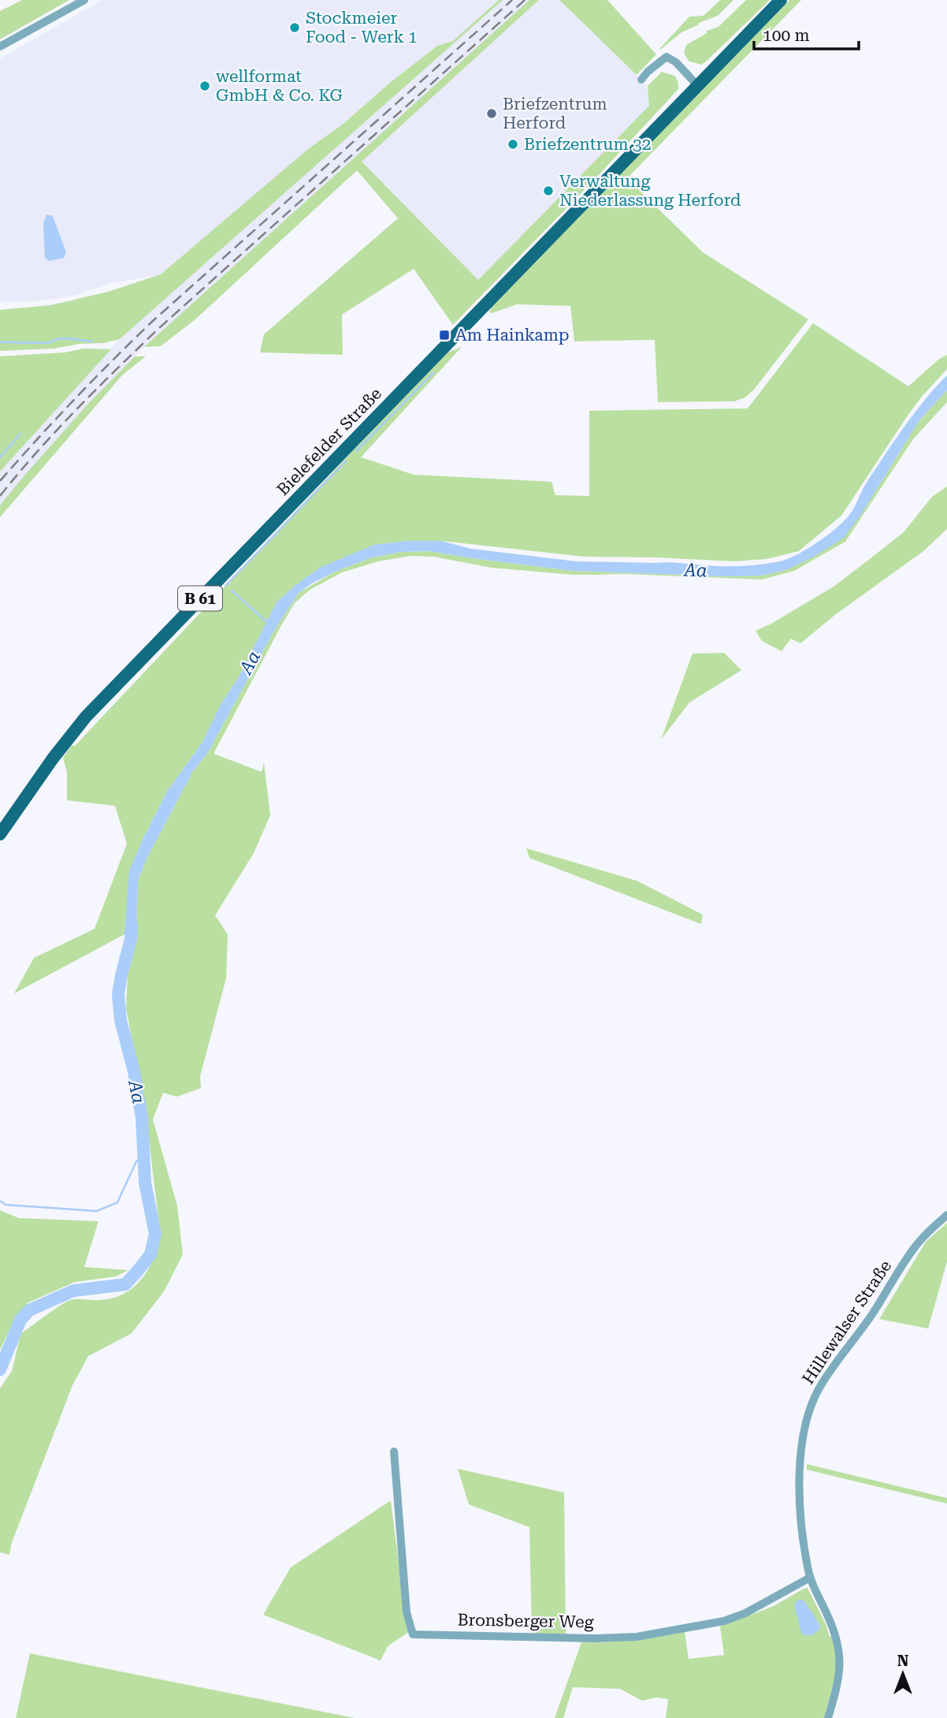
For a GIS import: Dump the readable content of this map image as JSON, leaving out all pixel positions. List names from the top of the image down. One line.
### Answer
{"streets":{"main road":["Bielefelder Straße","B 61"],"street":["Hillewalser Straße","Bronsberger Weg"]},"crossings":[["Hillewalser Straße","Bronsberger Weg"]],"water":["Aa"],"places":{"other":["Stockmeier Food - Werk 1","wellformat GmbH & Co. KG","Briefzentrum Herford","Briefzentrum 32","Verwaltung Niederlassung Herford"],"transit":["Am Hainkamp"]},"scale_bar":"100 m","north":"top"}
